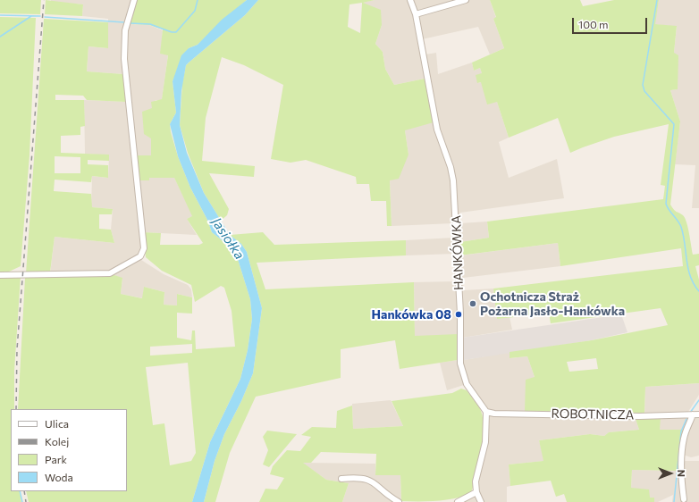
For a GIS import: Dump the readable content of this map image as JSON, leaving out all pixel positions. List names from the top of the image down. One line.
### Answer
{"streets":{"street":["HANKÓWKA","ROBOTNICZA"]},"crossings":[["HANKÓWKA","ROBOTNICZA"]],"water":["Jasiołka"],"places":["Ochotnicza Straż Pożarna Jasło-Hankówka","Hankówka 08"],"legend":["Ulica","Kolej","Park","Woda"],"scale_bar":"100 m","north":"right"}
